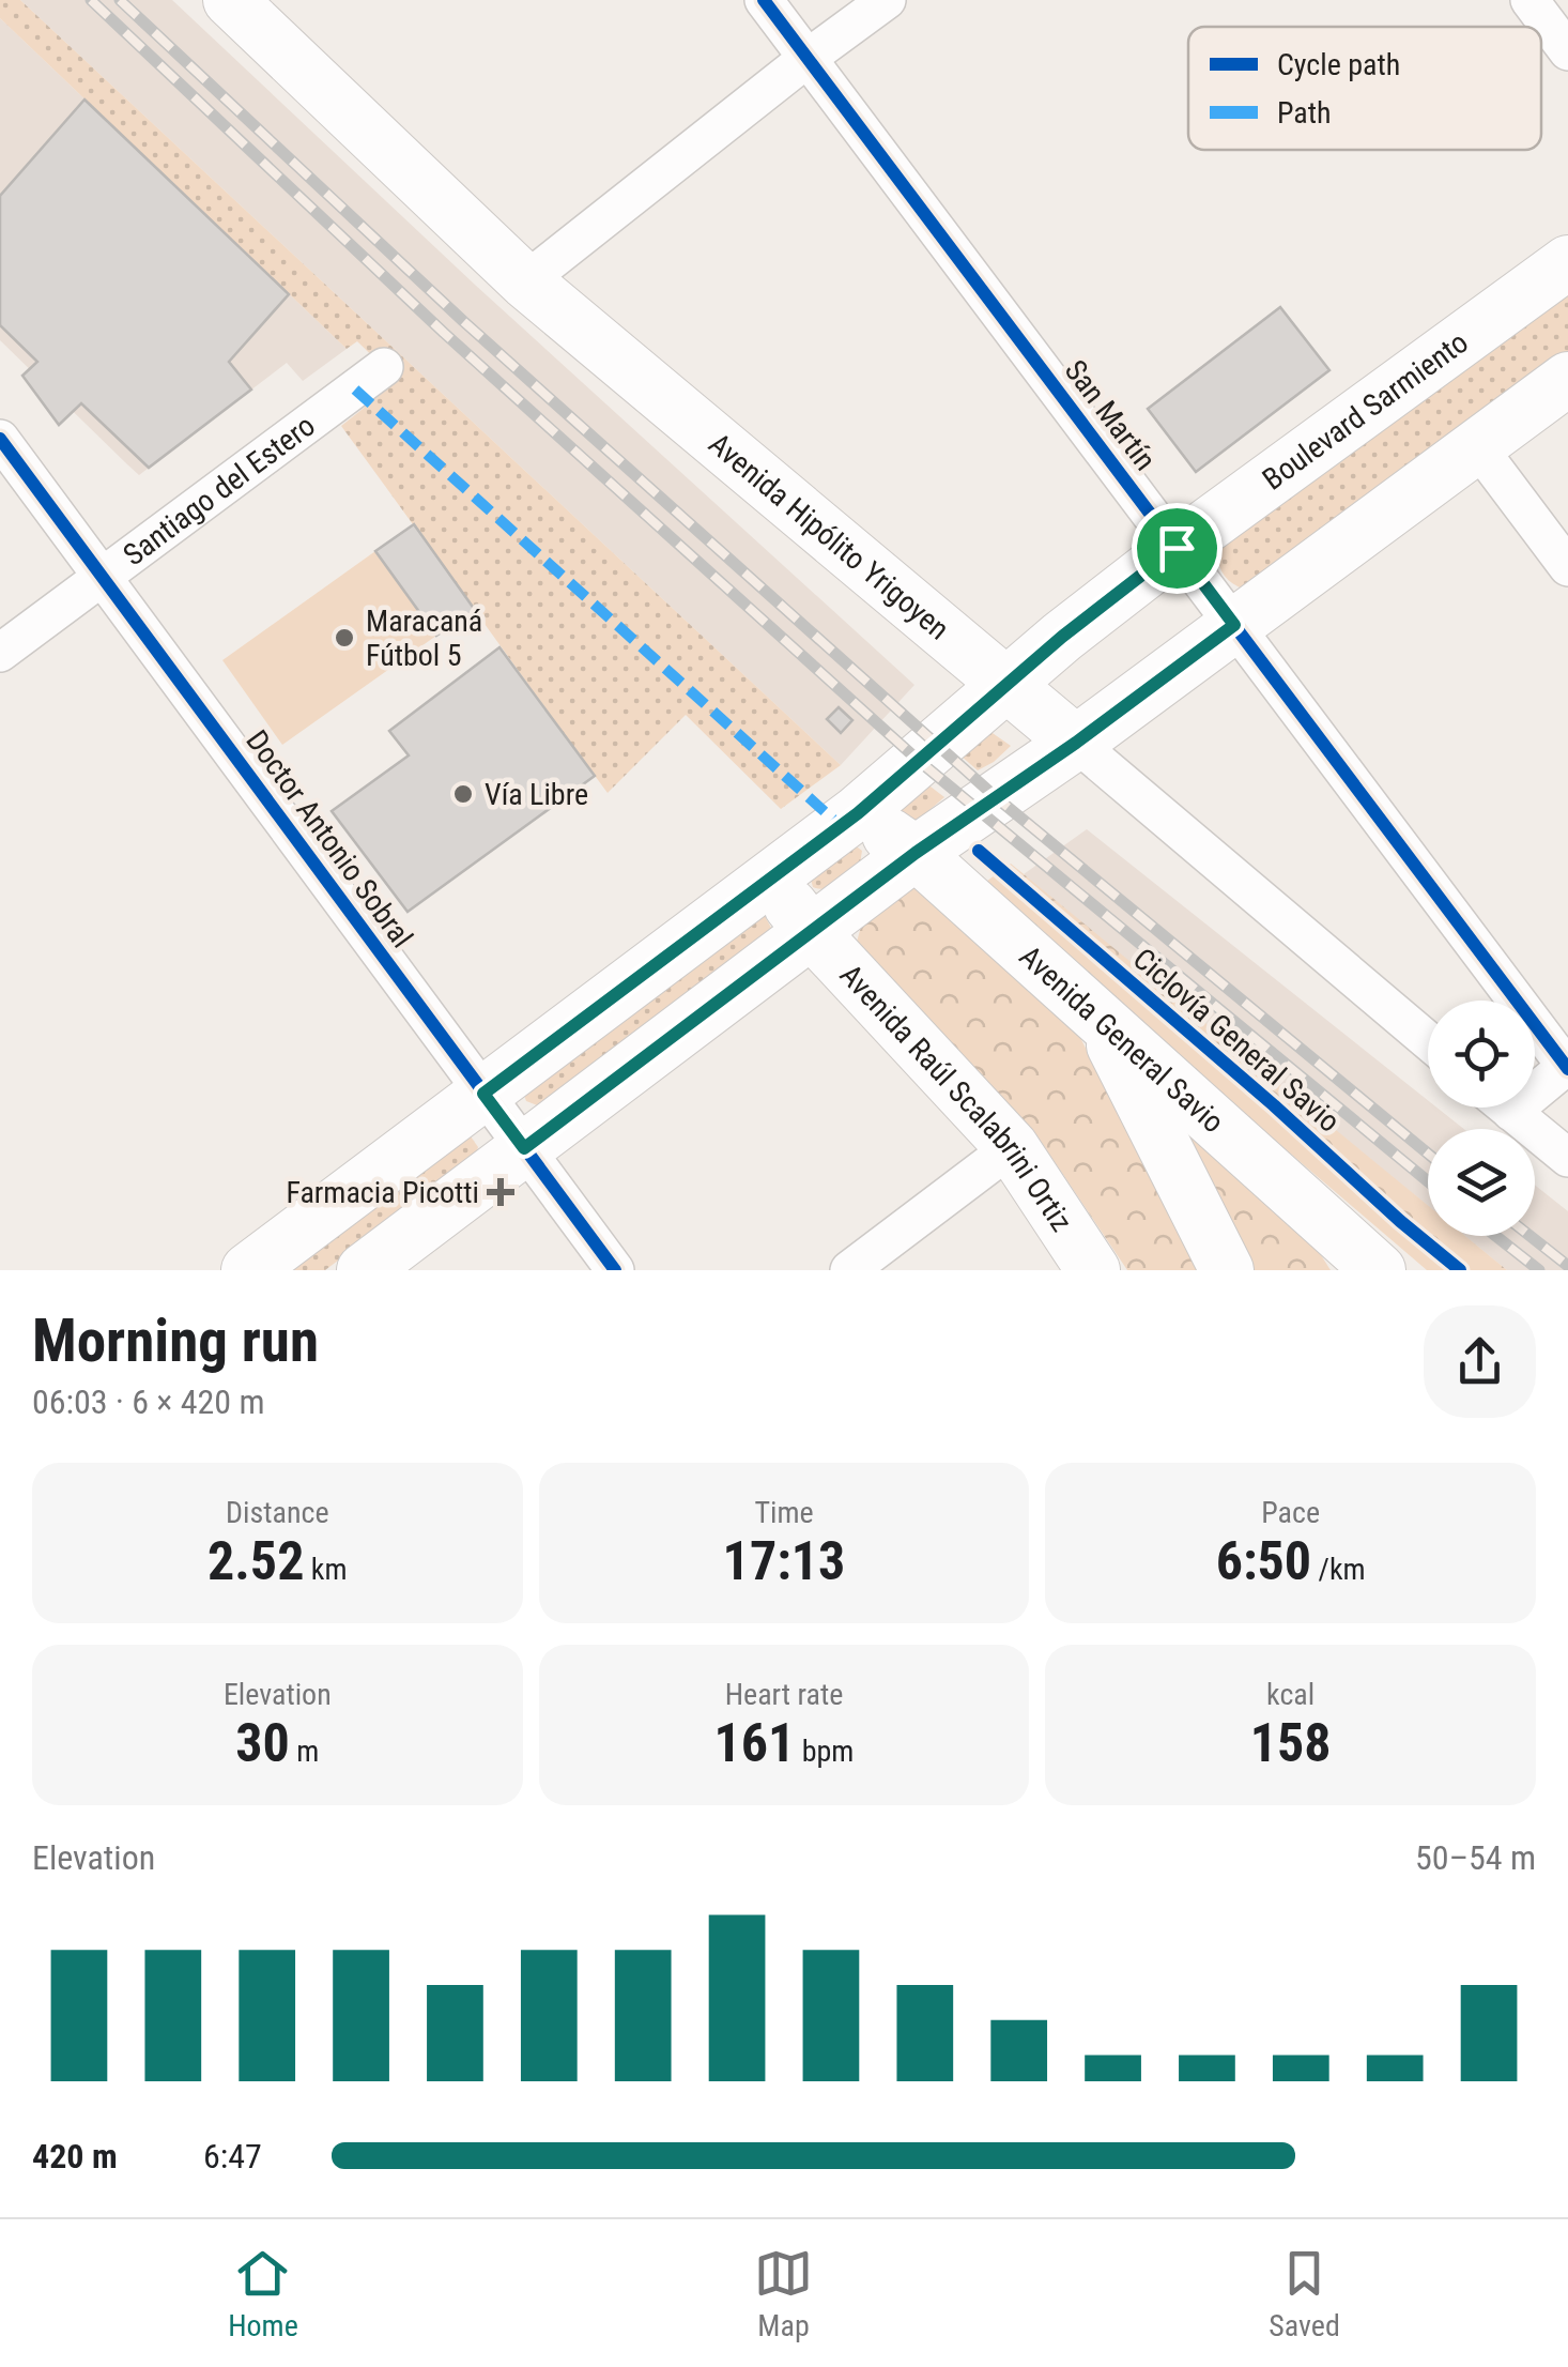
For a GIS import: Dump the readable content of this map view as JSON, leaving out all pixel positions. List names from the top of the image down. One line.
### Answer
{"streets":{"main road":["Boulevard Sarmiento","Avenida Hipólito Yrigoyen","Avenida General Savio","Avenida Raúl Scalabrini Ortiz"],"street":["San Martín","Santiago del Estero","Doctor Antonio Sobral"],"cycle path":["Ciclovía General Savio"]},"crossings":[["Boulevard Sarmiento","San Martín"],["Boulevard Sarmiento","Avenida Hipólito Yrigoyen"],["Boulevard Sarmiento","Doctor Antonio Sobral"],["Boulevard Sarmiento","Avenida General Savio"],["Boulevard Sarmiento","Avenida Raúl Scalabrini Ortiz"],["Santiago del Estero","Doctor Antonio Sobral"]],"places":{"other":["Maracaná Fútbol 5","Vía Libre"],"health":["Farmacia Picotti"]},"legend":["Cycle path","Path"],"page":{"heading":["Morning run","06:03 · 6 × 420 m"],"stats":[["Distance","2.52 km"],["Time","17:13"],["Pace","6:50 /km"],["Elevation","30 m"],["Heart rate","161 bpm"],["kcal","158"]],"chart":["Elevation","50–54 m"],"list":[{"name":"420 m","note":"6:47"}],"tabs":["Home","Map","Saved"]}}
